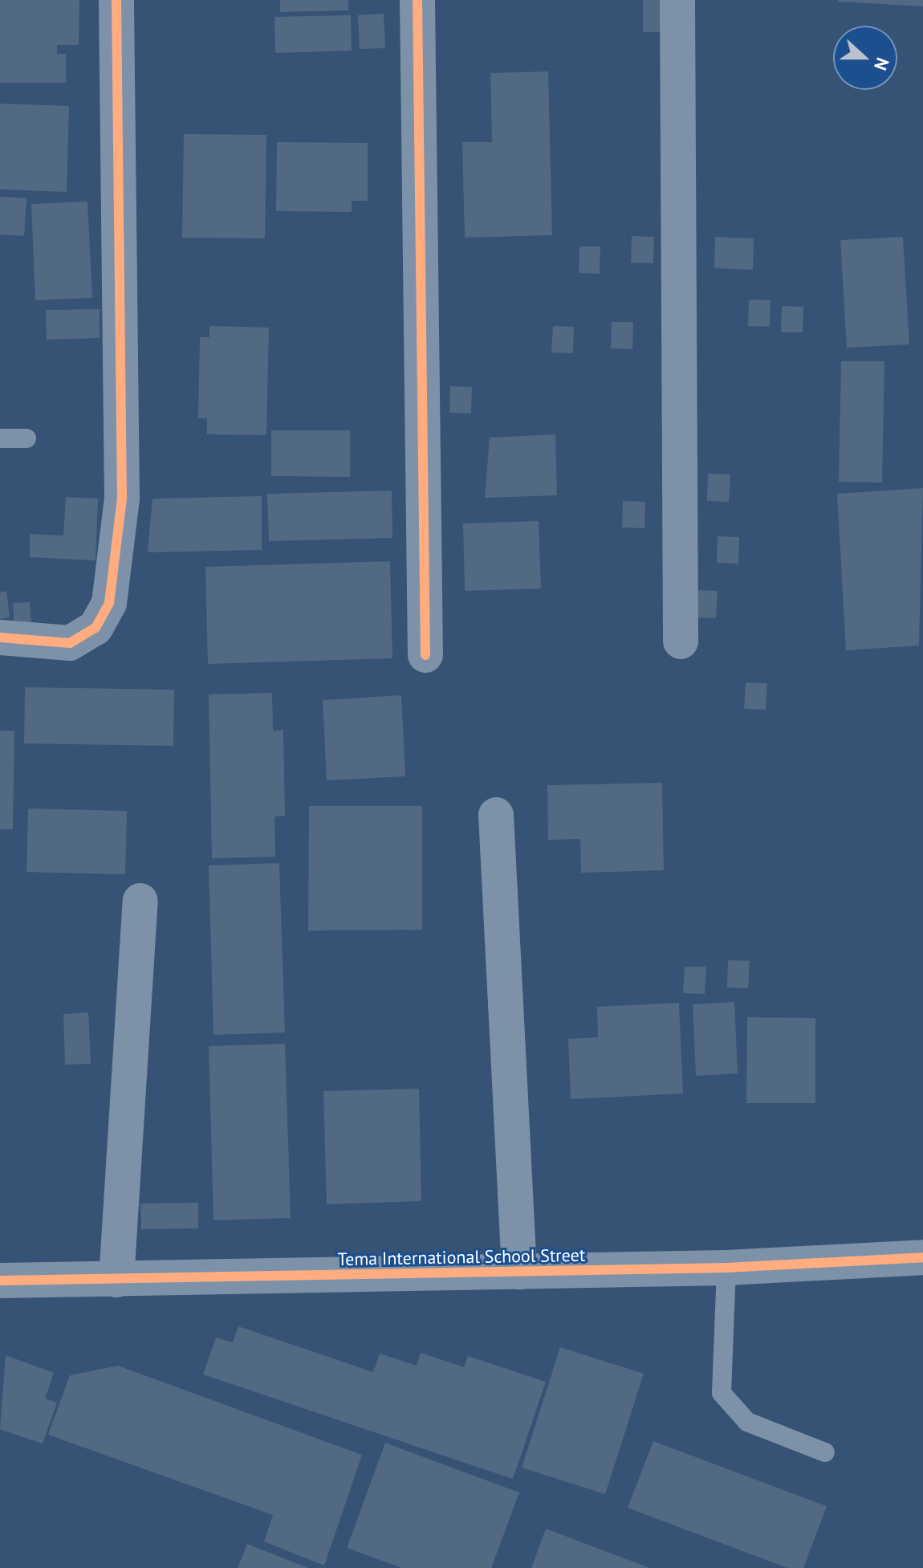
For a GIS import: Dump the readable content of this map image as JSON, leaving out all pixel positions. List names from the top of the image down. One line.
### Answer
{"streets":{"street":["Tema International School Street"]},"north":"right"}
